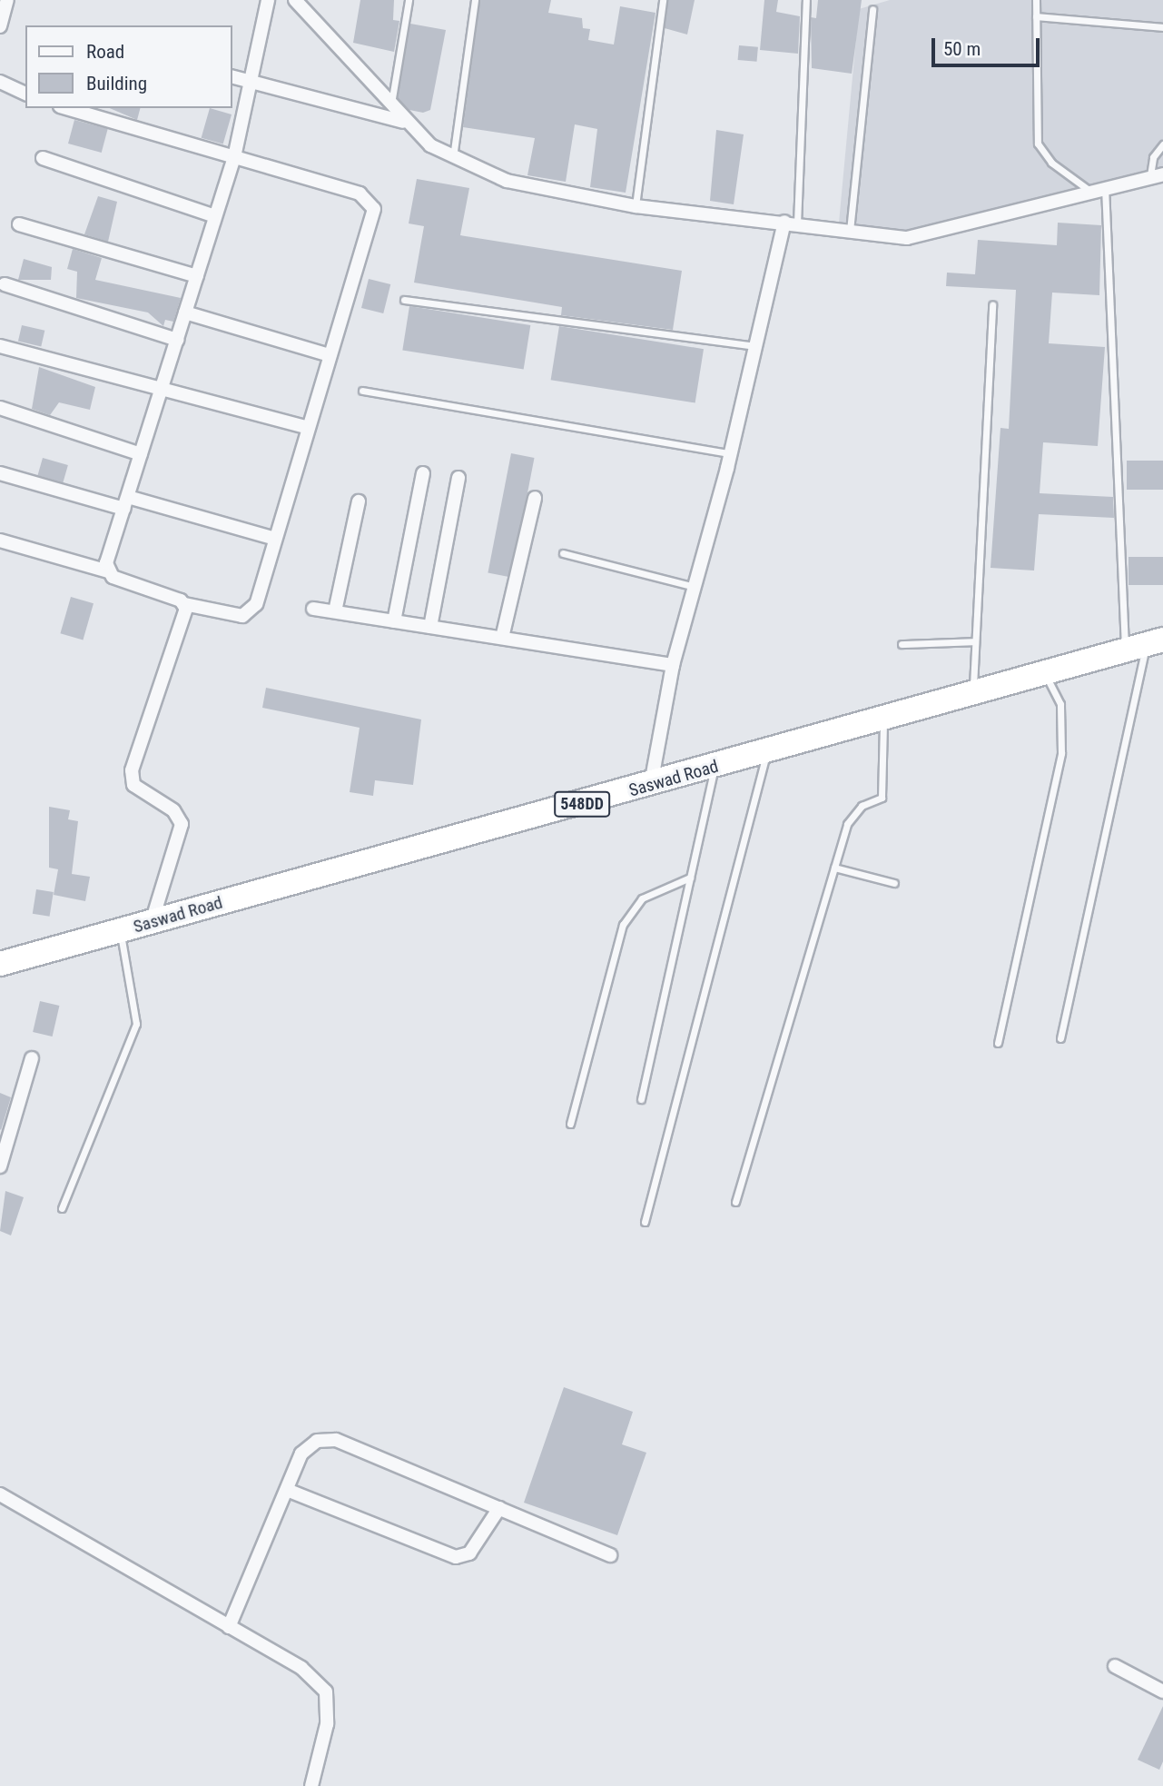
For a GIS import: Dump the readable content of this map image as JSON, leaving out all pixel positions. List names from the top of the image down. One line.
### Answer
{"streets":{"highway":["Saswad Road","548DD"]},"legend":["Road","Building"],"scale_bar":"50 m"}
